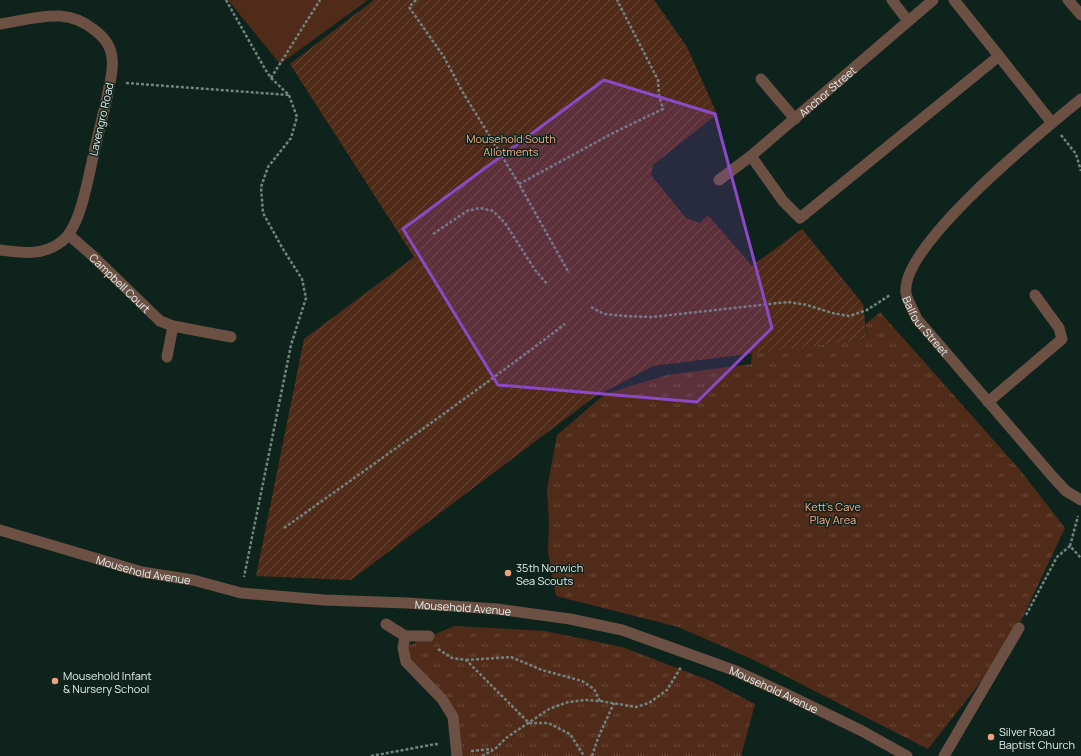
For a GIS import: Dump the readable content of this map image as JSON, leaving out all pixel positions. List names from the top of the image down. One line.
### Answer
{"streets":{"street":["Anchor Street","Lavengro Road","Campbell Court","Balfour Street","Mousehold Avenue"]},"crossings":[["Lavengro Road","Campbell Court"]],"parks":["Mousehold South Allotments","Kett's Cave Play Area"],"places":["35th Norwich Sea Scouts","Mousehold Infant & Nursery School","Silver Road Baptist Church"]}
